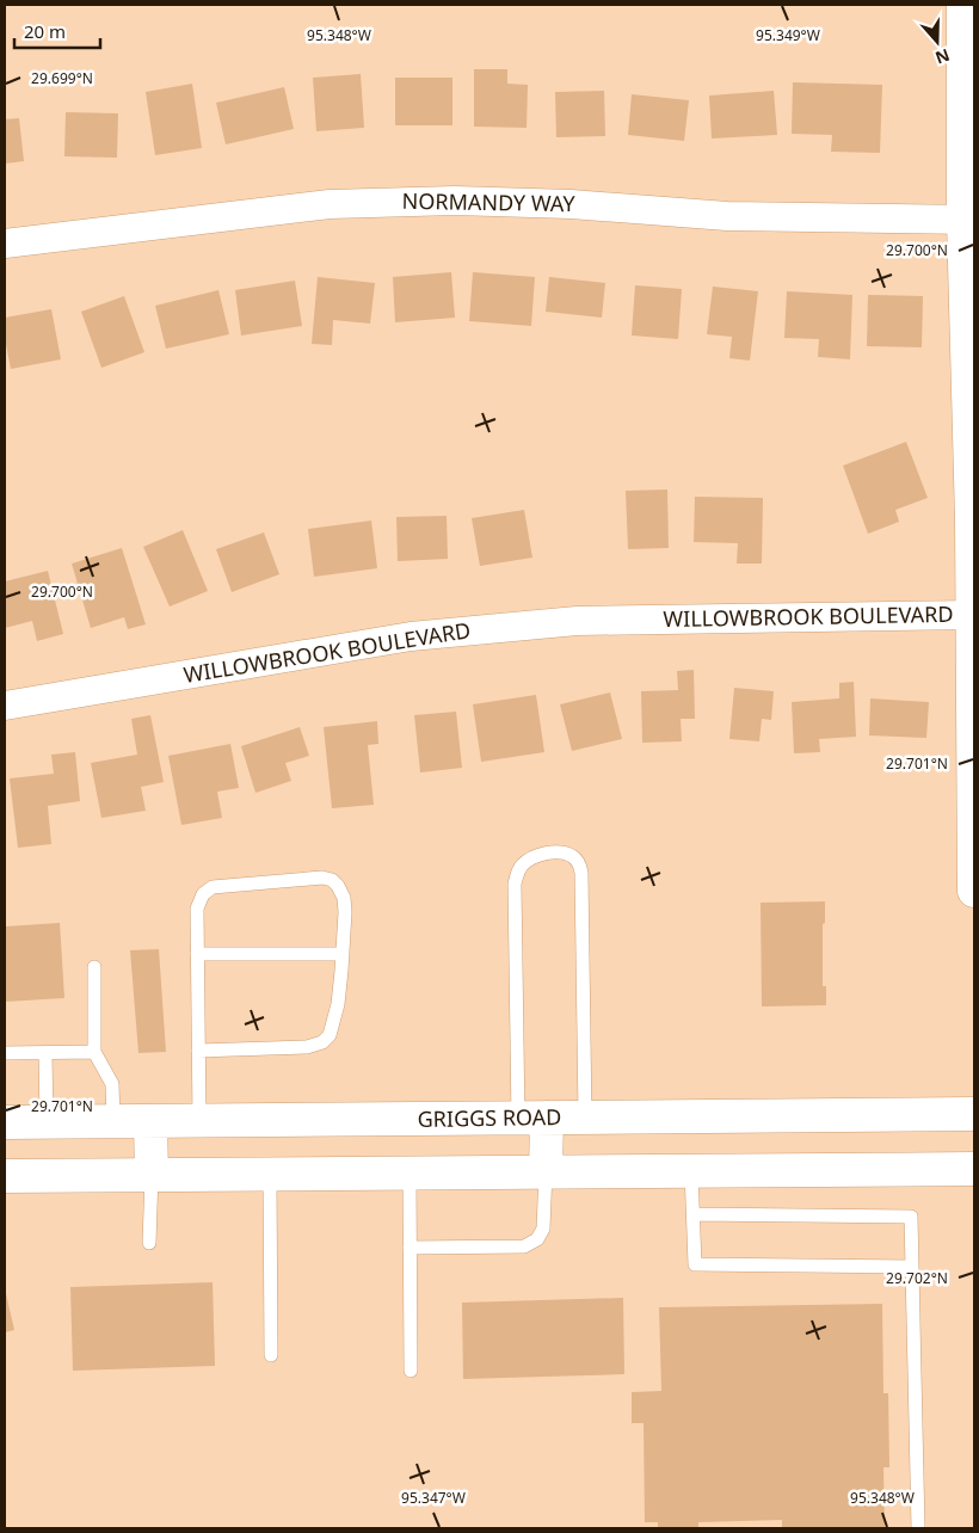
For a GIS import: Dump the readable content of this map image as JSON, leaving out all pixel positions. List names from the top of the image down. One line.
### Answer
{"streets":{"main road":["GRIGGS ROAD"],"street":["NORMANDY WAY","WILLOWBROOK BOULEVARD"]},"scale_bar":"20 m","north":"bottom","coordinates":["95.348°W","95.349°W","29.699°N","29.700°N","29.701°N","29.702°N","95.347°W"]}
